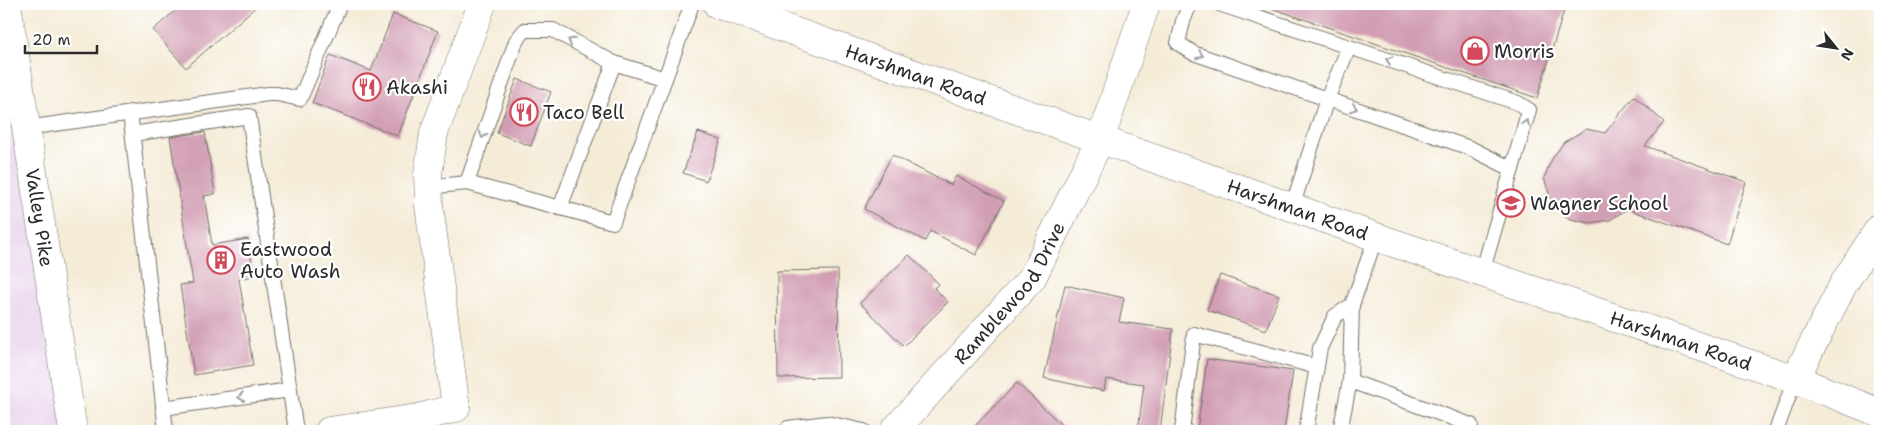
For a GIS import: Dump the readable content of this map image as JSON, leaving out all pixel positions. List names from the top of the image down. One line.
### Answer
{"streets":{"street":["Harshman Road","Valley Pike","Ramblewood Drive"]},"crossings":[["Harshman Road","Ramblewood Drive"]],"places":{"shop":["Morris"],"restaurant":["Akashi","Taco Bell"],"school or university":["Wagner School"],"building":["Eastwood Auto Wash"]},"scale_bar":"20 m","north":"bottom right"}
